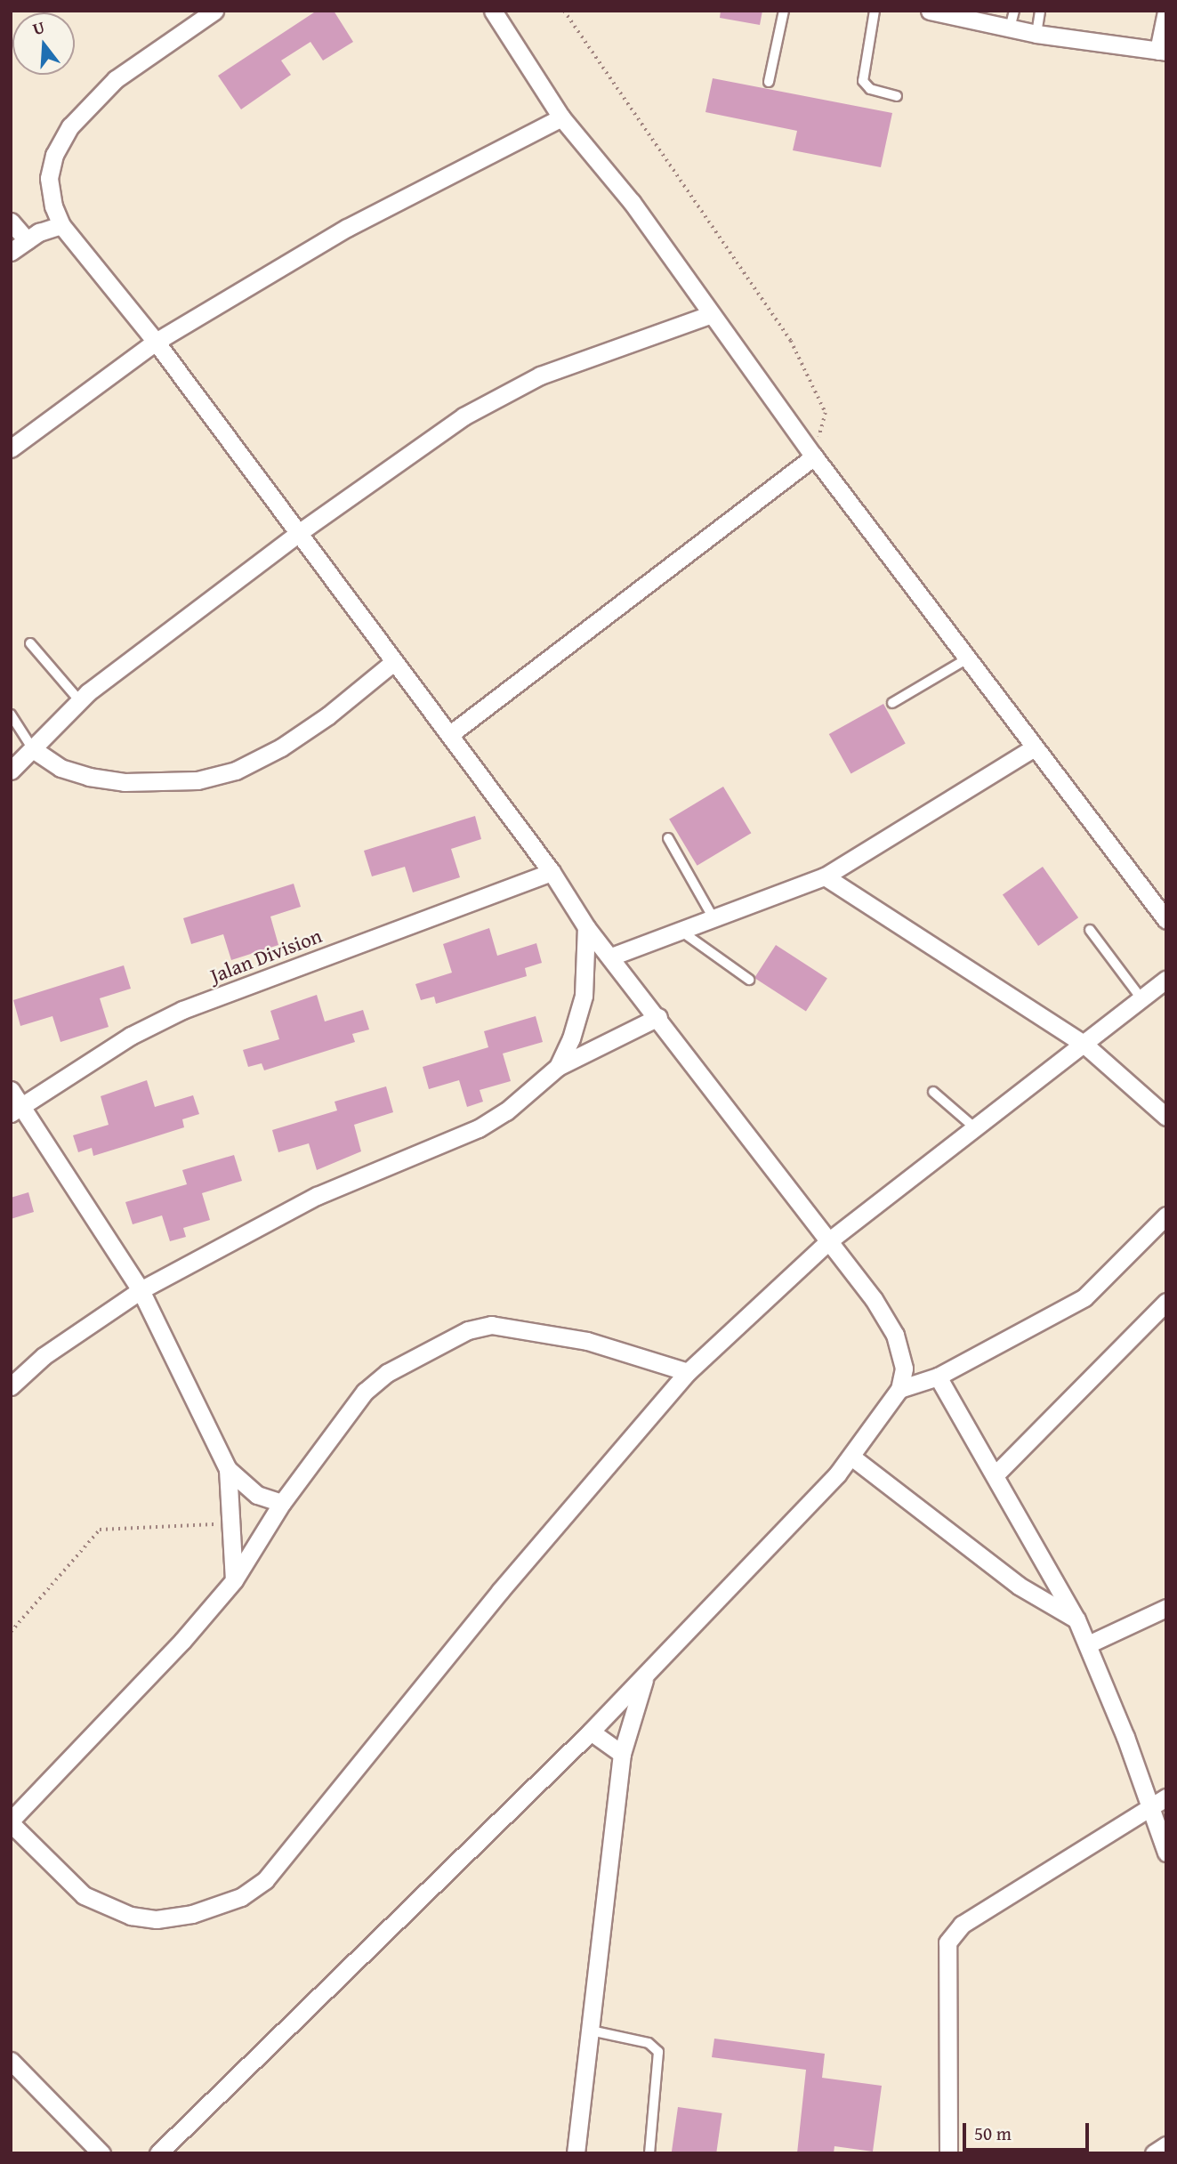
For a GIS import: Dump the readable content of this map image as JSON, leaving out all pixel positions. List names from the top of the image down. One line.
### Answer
{"streets":{"street":["Jalan Division"]},"scale_bar":"50 m","north":"top"}
